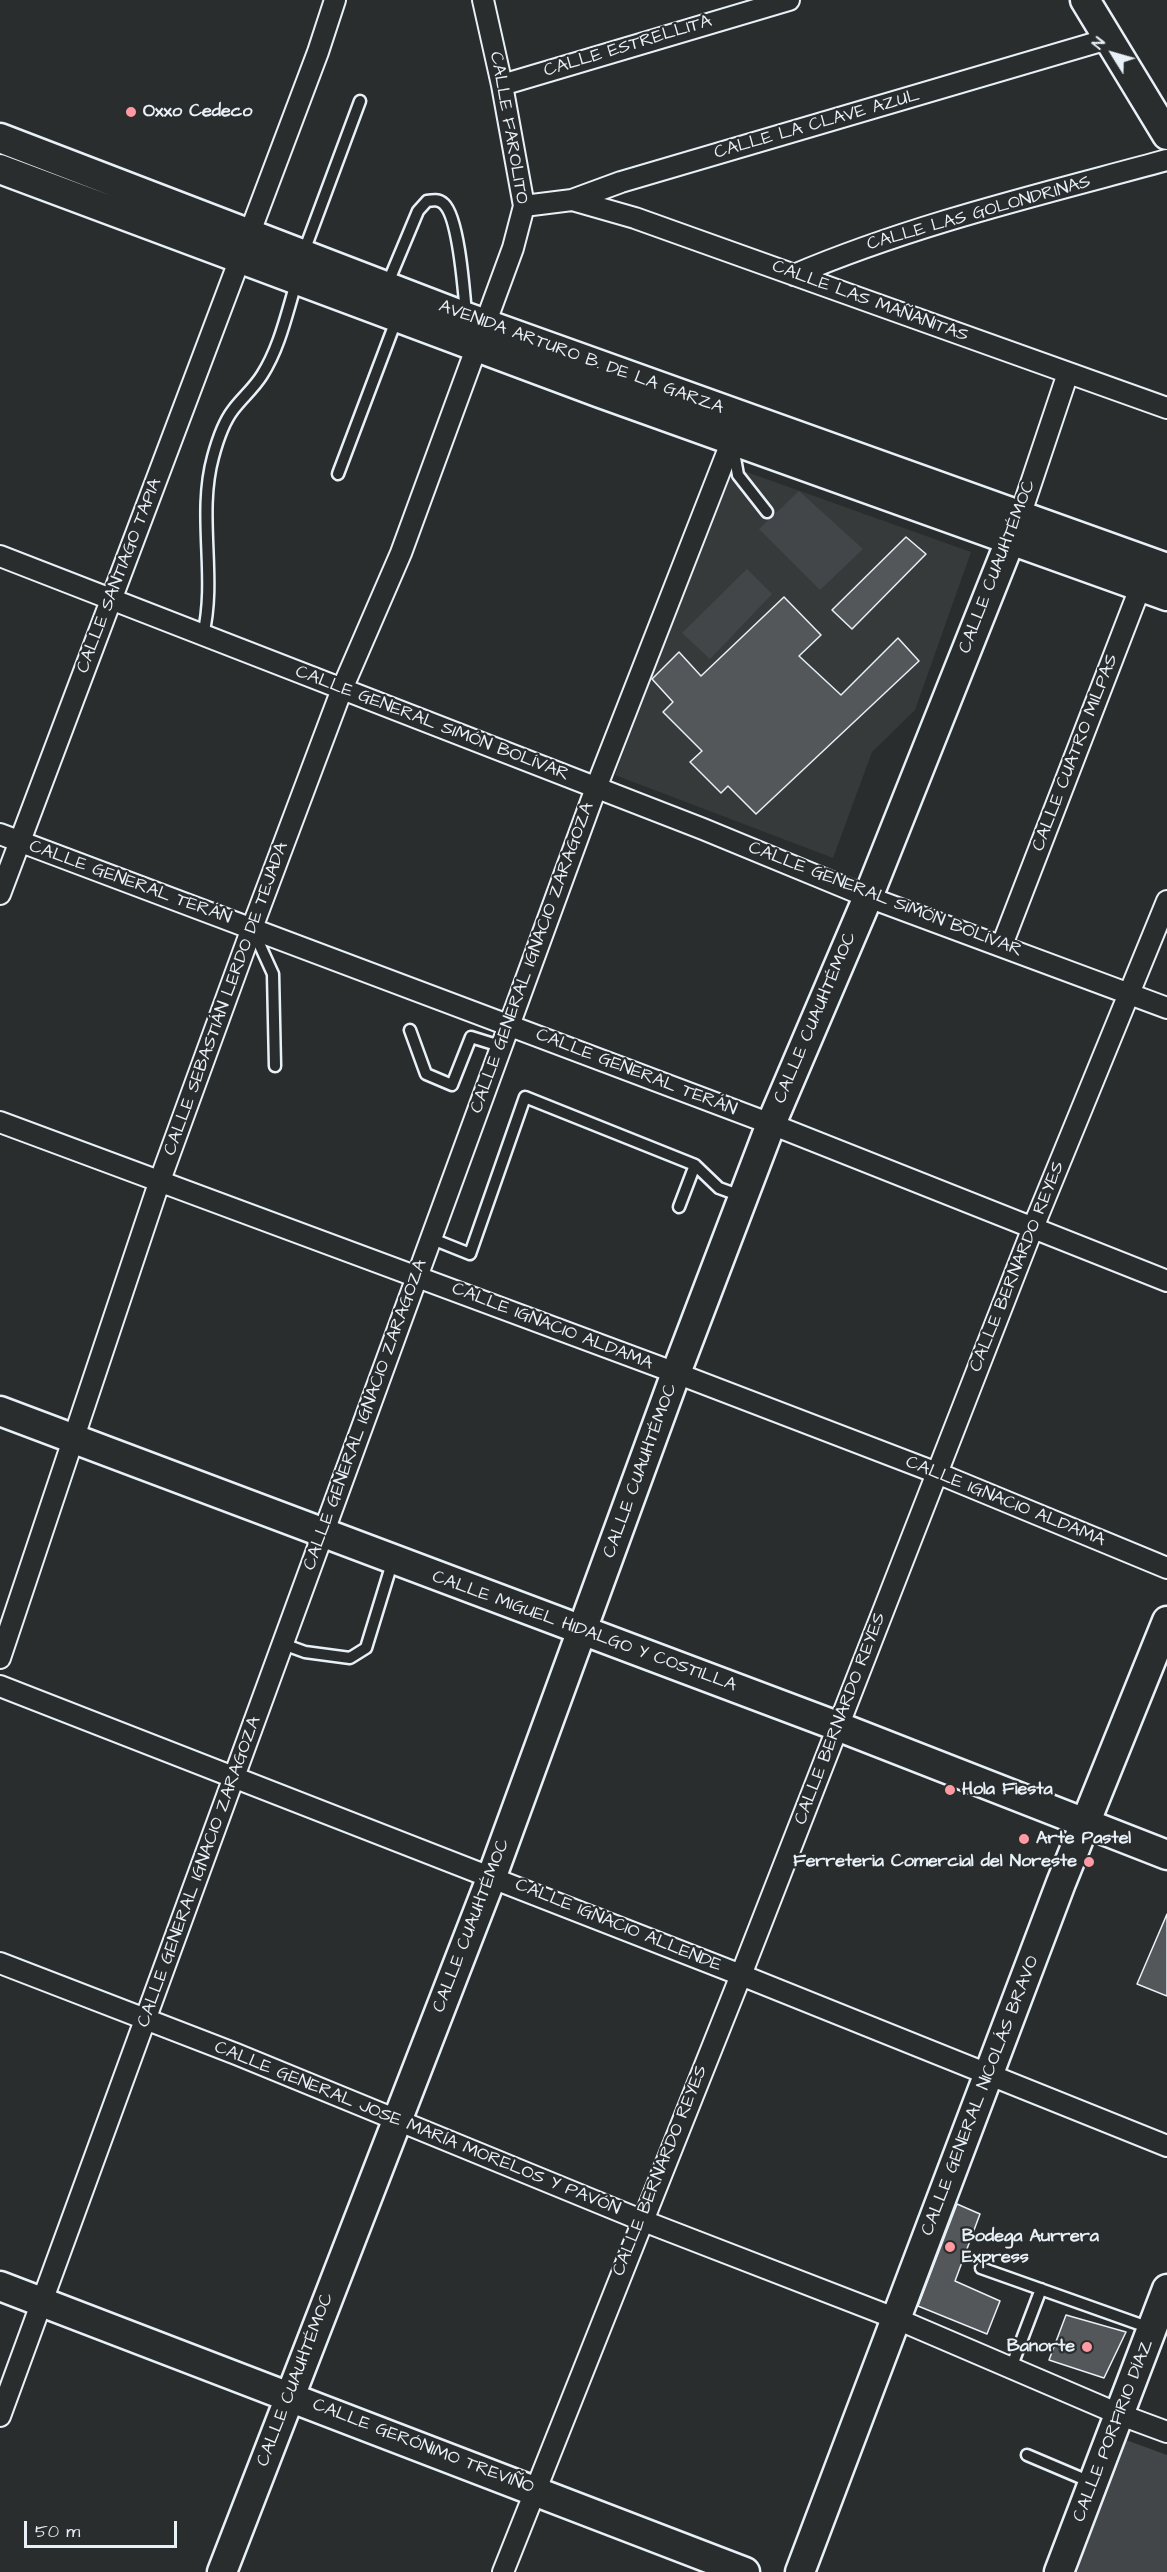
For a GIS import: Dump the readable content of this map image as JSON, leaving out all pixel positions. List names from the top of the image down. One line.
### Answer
{"streets":{"street":["CALLE ESTRELLITA","CALLE LA CLAVE AZUL","CALLE FAROLITO","CALLE LAS GOLONDRINAS","CALLE LAS MAÑANITAS","AVENIDA ARTURO B. DE LA GARZA","CALLE CUAUHTÉMOC","CALLE SANTIAGO TAPIA","CALLE GENERAL SIMÓN BOLÍVAR","CALLE CUATRO MILPAS","CALLE GENERAL TERÁN","CALLE GENERAL IGNACIO ZARAGOZA","CALLE SEBASTIÁN LERDO DE TEJADA","CALLE BERNARDO REYES","CALLE IGNACIO ALDAMA","CALLE MIGUEL HIDALGO Y COSTILLA","CALLE IGNACIO ALLENDE","CALLE GENERAL NICOLÁS BRAVO","CALLE GENERAL JOSE MARÍA MORELOS Y PAVÓN","CALLE PORFIRIO DÍAZ","CALLE GERÓNIMO TREVIÑO"]},"crossings":[["CALLE ESTRELLITA","CALLE FAROLITO"],["CALLE LA CLAVE AZUL","CALLE FAROLITO"],["CALLE LA CLAVE AZUL","CALLE LAS MAÑANITAS"],["CALLE FAROLITO","AVENIDA ARTURO B. DE LA GARZA"],["CALLE FAROLITO","CALLE SEBASTIÁN LERDO DE TEJADA"],["CALLE LAS GOLONDRINAS","CALLE LAS MAÑANITAS"],["CALLE LAS MAÑANITAS","CALLE CUAUHTÉMOC"],["AVENIDA ARTURO B. DE LA GARZA","CALLE CUAUHTÉMOC"],["AVENIDA ARTURO B. DE LA GARZA","CALLE SANTIAGO TAPIA"],["AVENIDA ARTURO B. DE LA GARZA","CALLE CUATRO MILPAS"],["AVENIDA ARTURO B. DE LA GARZA","CALLE GENERAL IGNACIO ZARAGOZA"],["AVENIDA ARTURO B. DE LA GARZA","CALLE SEBASTIÁN LERDO DE TEJADA"],["CALLE CUAUHTÉMOC","CALLE GENERAL SIMÓN BOLÍVAR"],["CALLE CUAUHTÉMOC","CALLE GENERAL TERÁN"],["CALLE CUAUHTÉMOC","CALLE IGNACIO ALDAMA"],["CALLE CUAUHTÉMOC","CALLE MIGUEL HIDALGO Y COSTILLA"],["CALLE CUAUHTÉMOC","CALLE IGNACIO ALLENDE"],["CALLE CUAUHTÉMOC","CALLE GENERAL JOSE MARÍA MORELOS Y PAVÓN"],["CALLE CUAUHTÉMOC","CALLE GERÓNIMO TREVIÑO"],["CALLE SANTIAGO TAPIA","CALLE GENERAL SIMÓN BOLÍVAR"],["CALLE SANTIAGO TAPIA","CALLE GENERAL TERÁN"],["CALLE GENERAL SIMÓN BOLÍVAR","CALLE CUATRO MILPAS"],["CALLE GENERAL SIMÓN BOLÍVAR","CALLE GENERAL IGNACIO ZARAGOZA"],["CALLE GENERAL SIMÓN BOLÍVAR","CALLE SEBASTIÁN LERDO DE TEJADA"],["CALLE GENERAL SIMÓN BOLÍVAR","CALLE BERNARDO REYES"],["CALLE GENERAL TERÁN","CALLE GENERAL IGNACIO ZARAGOZA"],["CALLE GENERAL TERÁN","CALLE SEBASTIÁN LERDO DE TEJADA"],["CALLE GENERAL TERÁN","CALLE BERNARDO REYES"],["CALLE GENERAL IGNACIO ZARAGOZA","CALLE IGNACIO ALDAMA"],["CALLE GENERAL IGNACIO ZARAGOZA","CALLE MIGUEL HIDALGO Y COSTILLA"],["CALLE GENERAL IGNACIO ZARAGOZA","CALLE IGNACIO ALLENDE"],["CALLE GENERAL IGNACIO ZARAGOZA","CALLE GENERAL JOSE MARÍA MORELOS Y PAVÓN"],["CALLE GENERAL IGNACIO ZARAGOZA","CALLE GERÓNIMO TREVIÑO"],["CALLE SEBASTIÁN LERDO DE TEJADA","CALLE IGNACIO ALDAMA"],["CALLE SEBASTIÁN LERDO DE TEJADA","CALLE MIGUEL HIDALGO Y COSTILLA"],["CALLE BERNARDO REYES","CALLE IGNACIO ALDAMA"],["CALLE BERNARDO REYES","CALLE MIGUEL HIDALGO Y COSTILLA"],["CALLE BERNARDO REYES","CALLE IGNACIO ALLENDE"],["CALLE BERNARDO REYES","CALLE GENERAL JOSE MARÍA MORELOS Y PAVÓN"],["CALLE BERNARDO REYES","CALLE GERÓNIMO TREVIÑO"],["CALLE MIGUEL HIDALGO Y COSTILLA","CALLE GENERAL NICOLÁS BRAVO"],["CALLE IGNACIO ALLENDE","CALLE GENERAL NICOLÁS BRAVO"],["CALLE GENERAL NICOLÁS BRAVO","CALLE GENERAL JOSE MARÍA MORELOS Y PAVÓN"],["CALLE GENERAL JOSE MARÍA MORELOS Y PAVÓN","CALLE PORFIRIO DÍAZ"]],"places":["Oxxo Cedeco","Hola Fiesta","Arte Pastel","Ferreteria Comercial del Noreste","Bodega Aurrera Express","Banorte"],"scale_bar":"50 m","north":"top left"}
